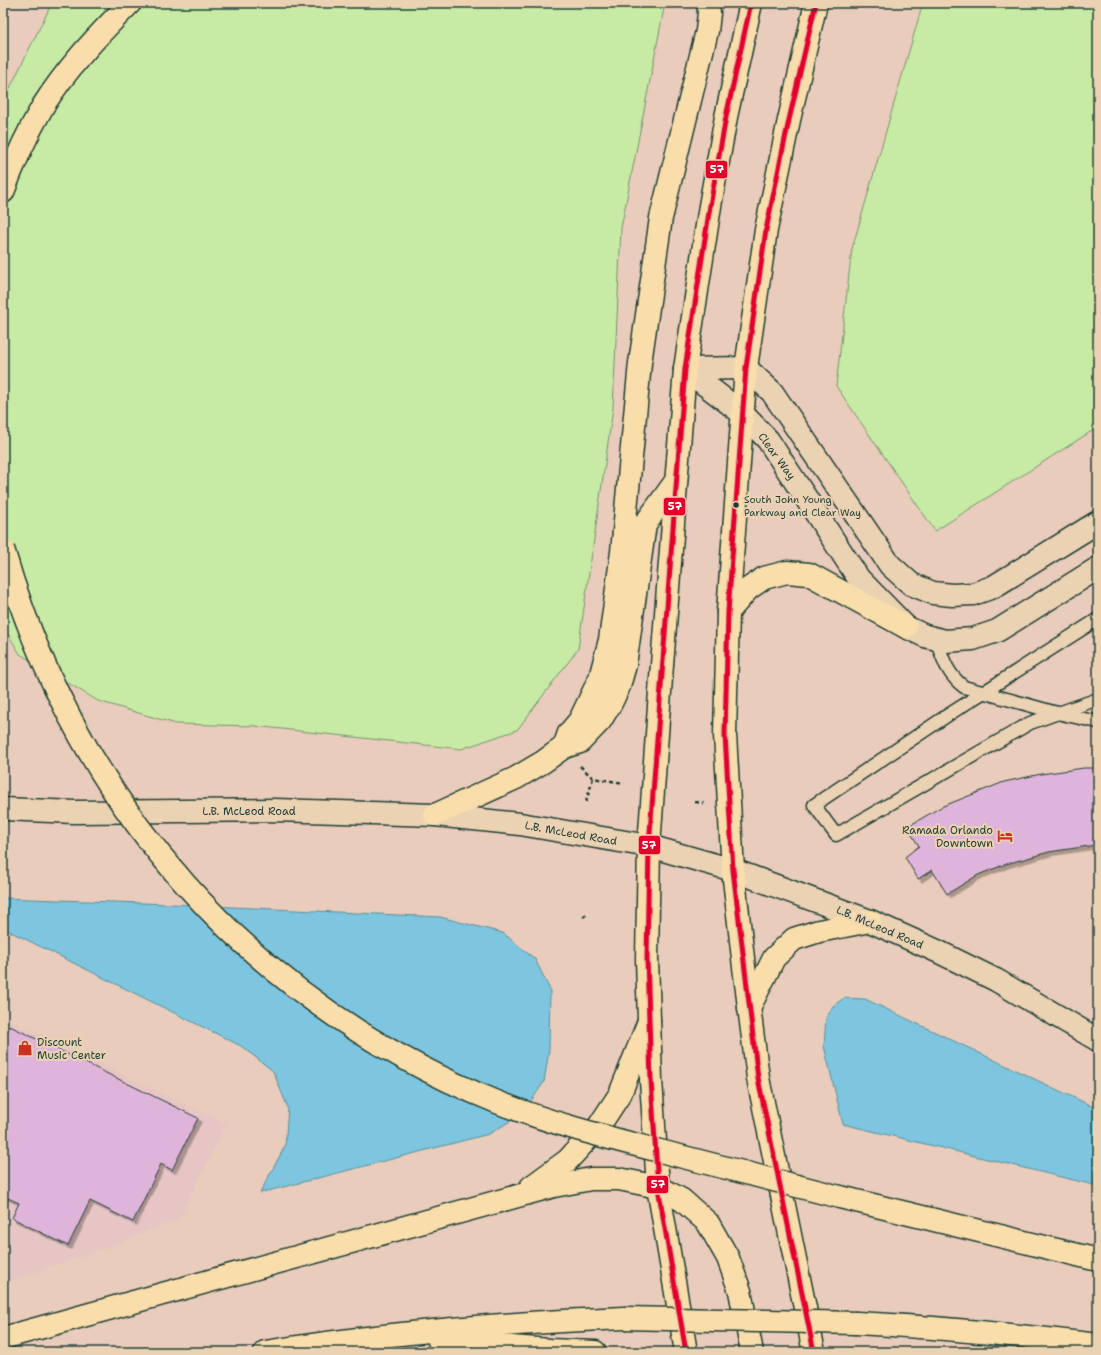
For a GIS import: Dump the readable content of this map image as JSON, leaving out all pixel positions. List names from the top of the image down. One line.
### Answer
{"streets":{"street":["Clear Way","L.B. McLeod Road"]},"places":{"other":["South John Young Parkway and Clear Way"],"hotel":["Ramada Orlando Downtown"],"shop":["Discount Music Center"]},"lines":["transit line 57"]}
